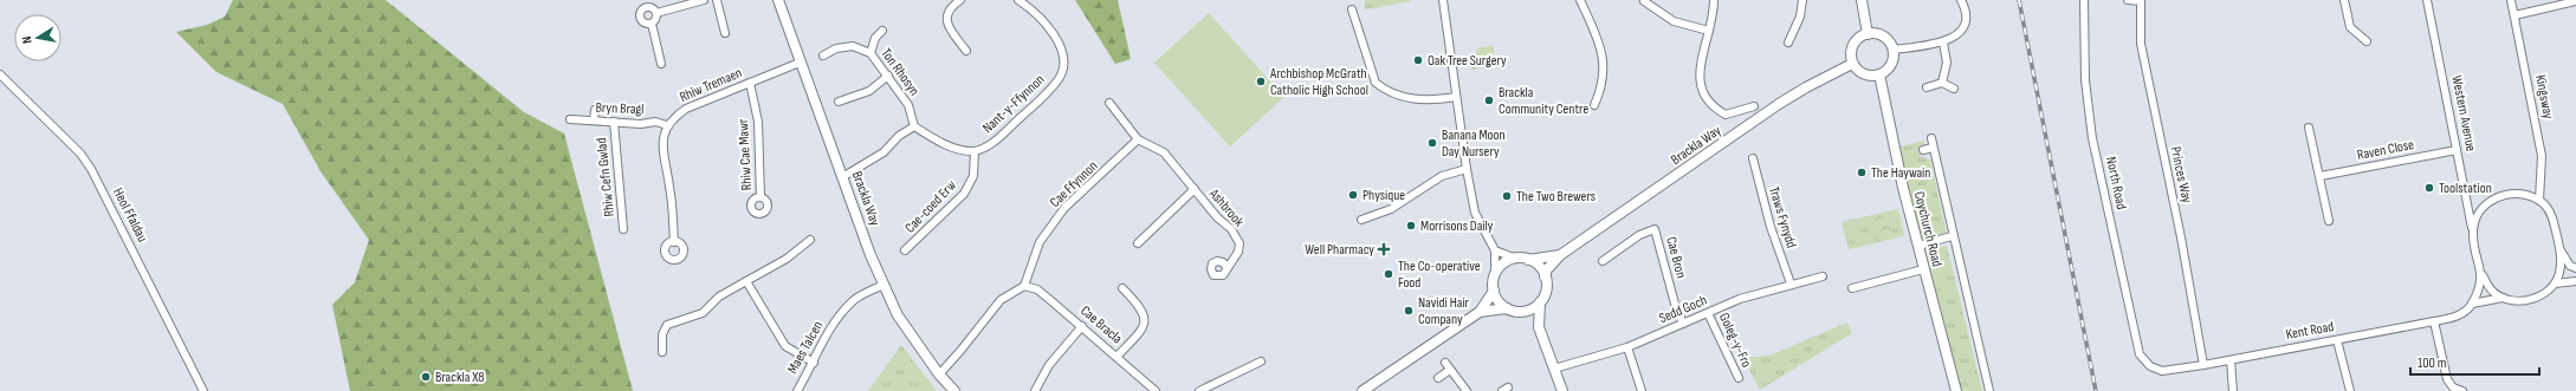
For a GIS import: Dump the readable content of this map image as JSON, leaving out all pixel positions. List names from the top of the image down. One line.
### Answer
{"streets":{"street":["Ton Rhosyn","Rhiw Tremaen","Kingsway","Nant-y-Ffynnon","Bryn Bragl","Western Avenue","Brackla Way","Raven Close","Rhiw Cae Mawr","Princes Way","Rhiw Cefn Gwlad","North Road","Cae Ffynnon","Cae-coed Erw","Ashbrook","Heol Ffaldau","Traws Fynydd","Coychurch Road","Cae Bron","Sedd Goch","Cae Bracla","Kent Road","Goleg-y-Fro","Maes Talcen"]},"crossings":[["Rhiw Tremaen","Bryn Bragl"],["Rhiw Tremaen","Brackla Way"],["Rhiw Tremaen","Rhiw Cae Mawr"],["Kingsway","Western Avenue"],["Kingsway","Kent Road"],["Nant-y-Ffynnon","Cae-coed Erw"],["Bryn Bragl","Rhiw Cefn Gwlad"],["Western Avenue","Raven Close"],["Western Avenue","Kent Road"],["Brackla Way","Coychurch Road"],["Brackla Way","Maes Talcen"],["Princes Way","Kent Road"],["North Road","Kent Road"],["Cae Ffynnon","Ashbrook"],["Cae Ffynnon","Cae Bracla"],["Traws Fynydd","Sedd Goch"],["Cae Bron","Sedd Goch"],["Sedd Goch","Goleg-y-Fro"]],"places":{"other":["Oak Tree Surgery","Archbishop McGrath Catholic High School","Brackla Community Centre","Banana Moon Day Nursery","The Haywain","Toolstation","Physique","The Two Brewers","Morrisons Daily","The Co-operative Food","Navidi Hair Company","Brackla X8"],"health":["Well Pharmacy"]},"scale_bar":"100 m","north":"left"}
